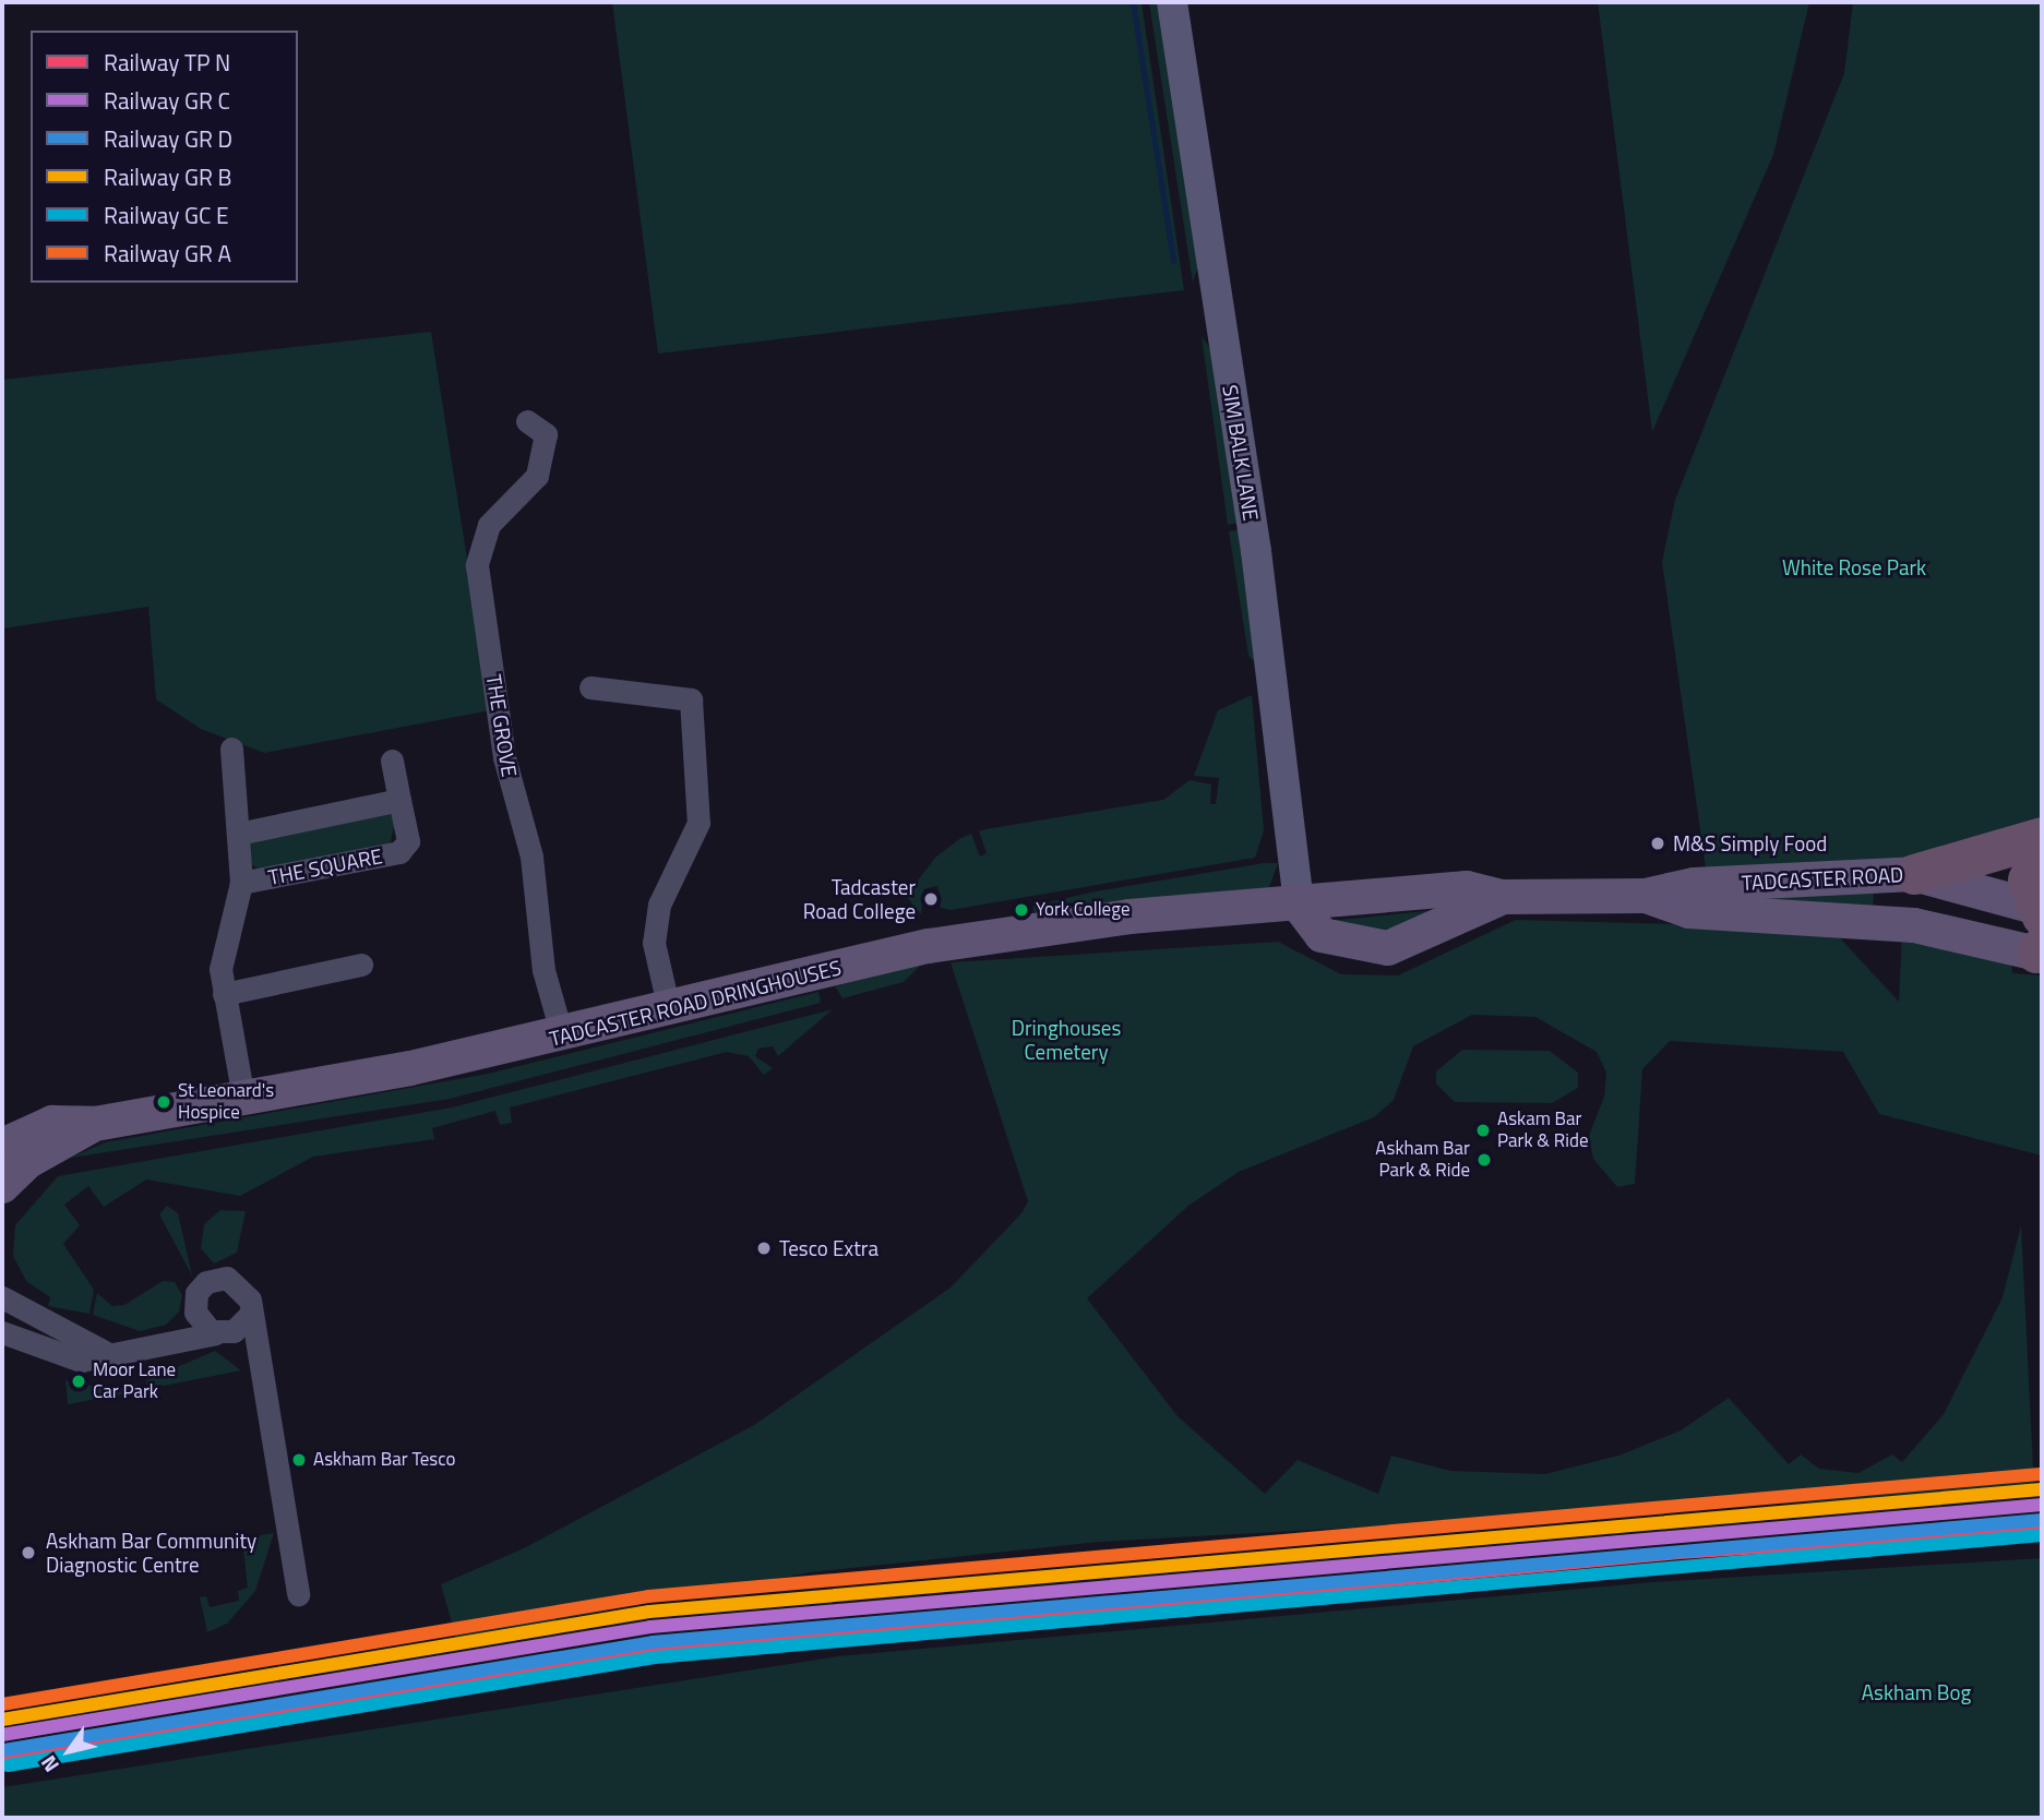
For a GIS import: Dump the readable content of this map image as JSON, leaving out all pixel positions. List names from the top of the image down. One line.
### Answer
{"streets":{"main road":["TADCASTER ROAD","TADCASTER ROAD DRINGHOUSES"],"street":["SIM BALK LANE","THE GROVE","THE SQUARE"]},"crossings":[["SIM BALK LANE","TADCASTER ROAD"],["SIM BALK LANE","TADCASTER ROAD DRINGHOUSES"],["THE GROVE","TADCASTER ROAD DRINGHOUSES"],["THE SQUARE","TADCASTER ROAD DRINGHOUSES"],["TADCASTER ROAD","TADCASTER ROAD DRINGHOUSES"]],"parks":["White Rose Park","Dringhouses Cemetery","Askham Bog"],"places":["M&S Simply Food","Tadcaster Road College","York College","St Leonard's Hospice","Askam Bar Park & Ride","Askham Bar Park & Ride","Tesco Extra","Moor Lane Car Park","Askham Bar Tesco","Askham Bar Community Diagnostic Centre"],"legend":["Railway TP N","Railway GR C","Railway GR D","Railway GR B","Railway GC E","Railway GR A"],"north":"bottom left"}
